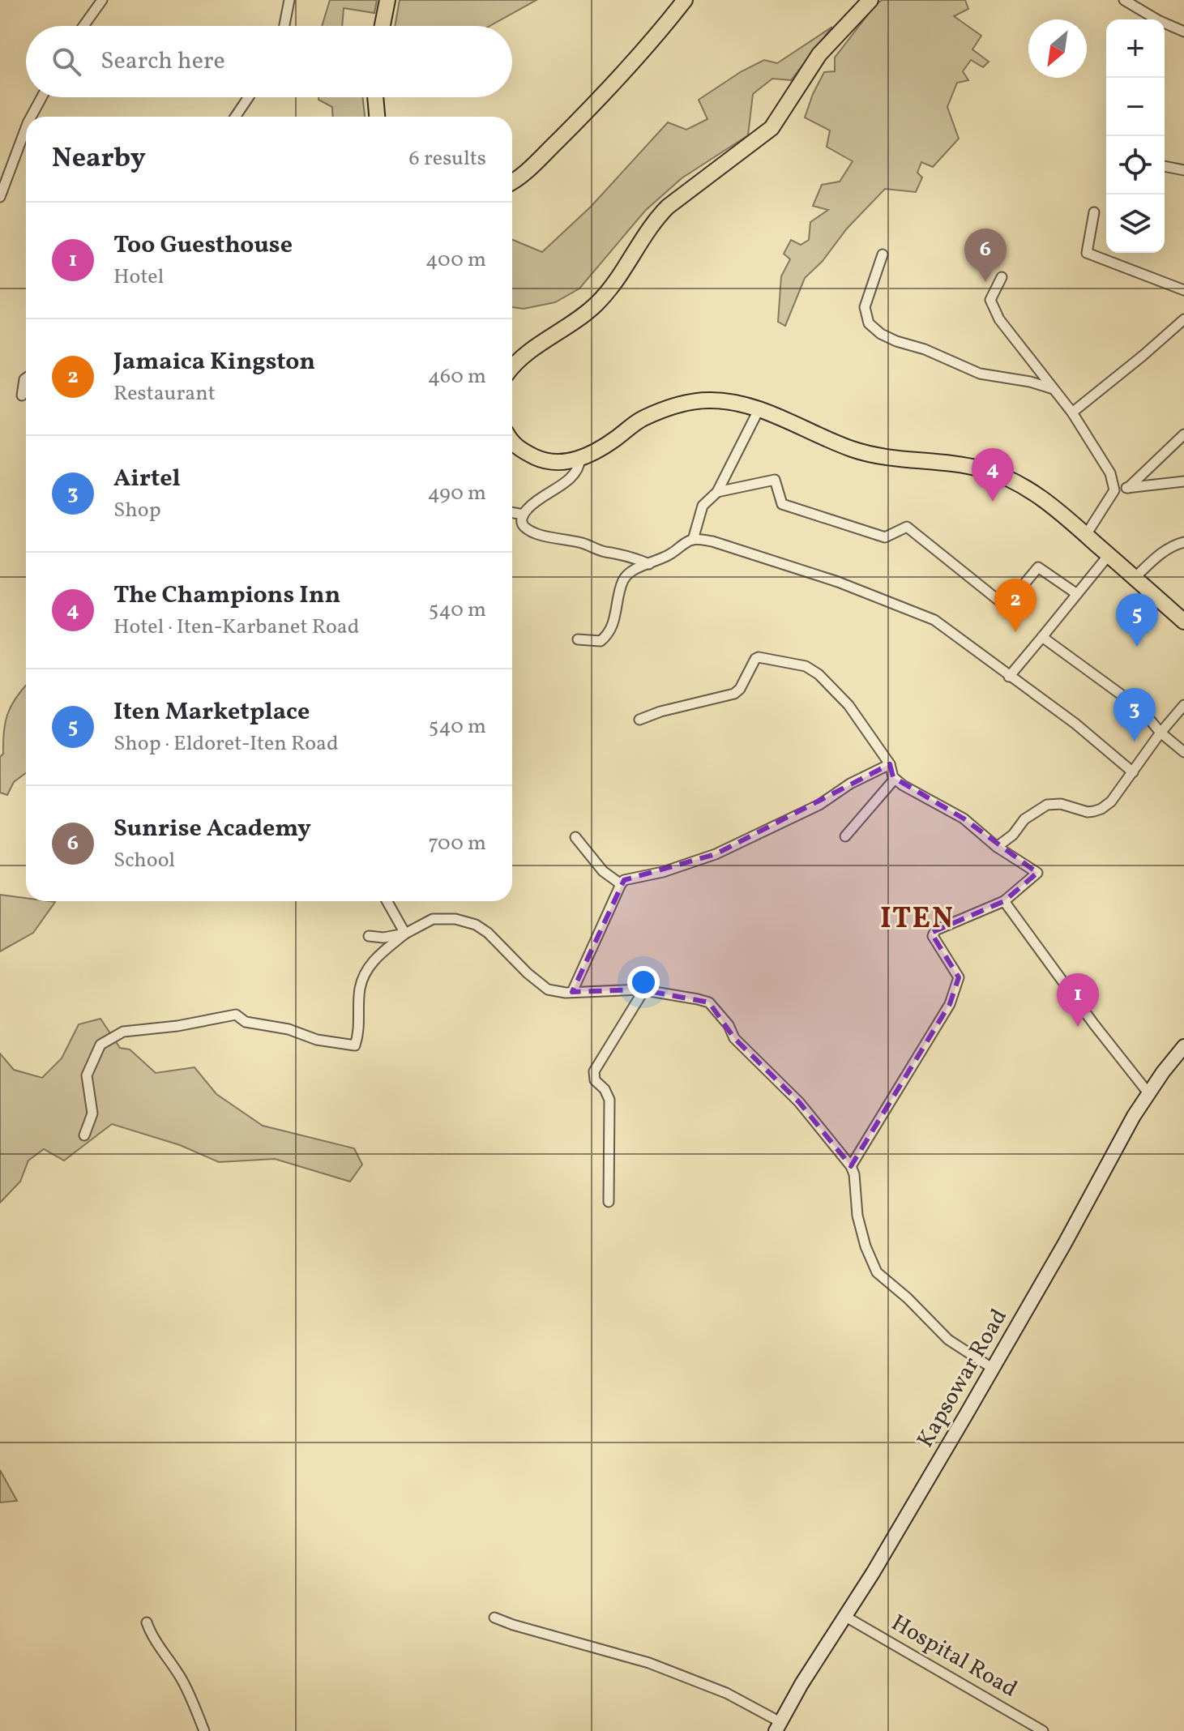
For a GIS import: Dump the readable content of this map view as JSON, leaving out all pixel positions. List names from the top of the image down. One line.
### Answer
{"streets":{"main road":["Kapsowar Road"],"street":["Hospital Road"]},"crossings":[["Kapsowar Road","Hospital Road"]],"districts":["ITEN"],"north":"bottom left","page":{"map_buttons":["+","−"],"search":"Search here","heading":["Nearby","6 results"],"list":[{"mark":"1","name":"Too Guesthouse","note":"Hotel","value":"400 m"},{"mark":"2","name":"Jamaica Kingston","note":"Restaurant","value":"460 m"},{"mark":"3","name":"Airtel","note":"Shop","value":"490 m"},{"mark":"4","name":"The Champions Inn","note":"Hotel · Iten-Karbanet Road","value":"540 m"},{"mark":"5","name":"Iten Marketplace","note":"Shop · Eldoret-Iten Road","value":"540 m"},{"mark":"6","name":"Sunrise Academy","note":"School","value":"700 m"}],"pins":["6","4","2","5","3","1"]}}
